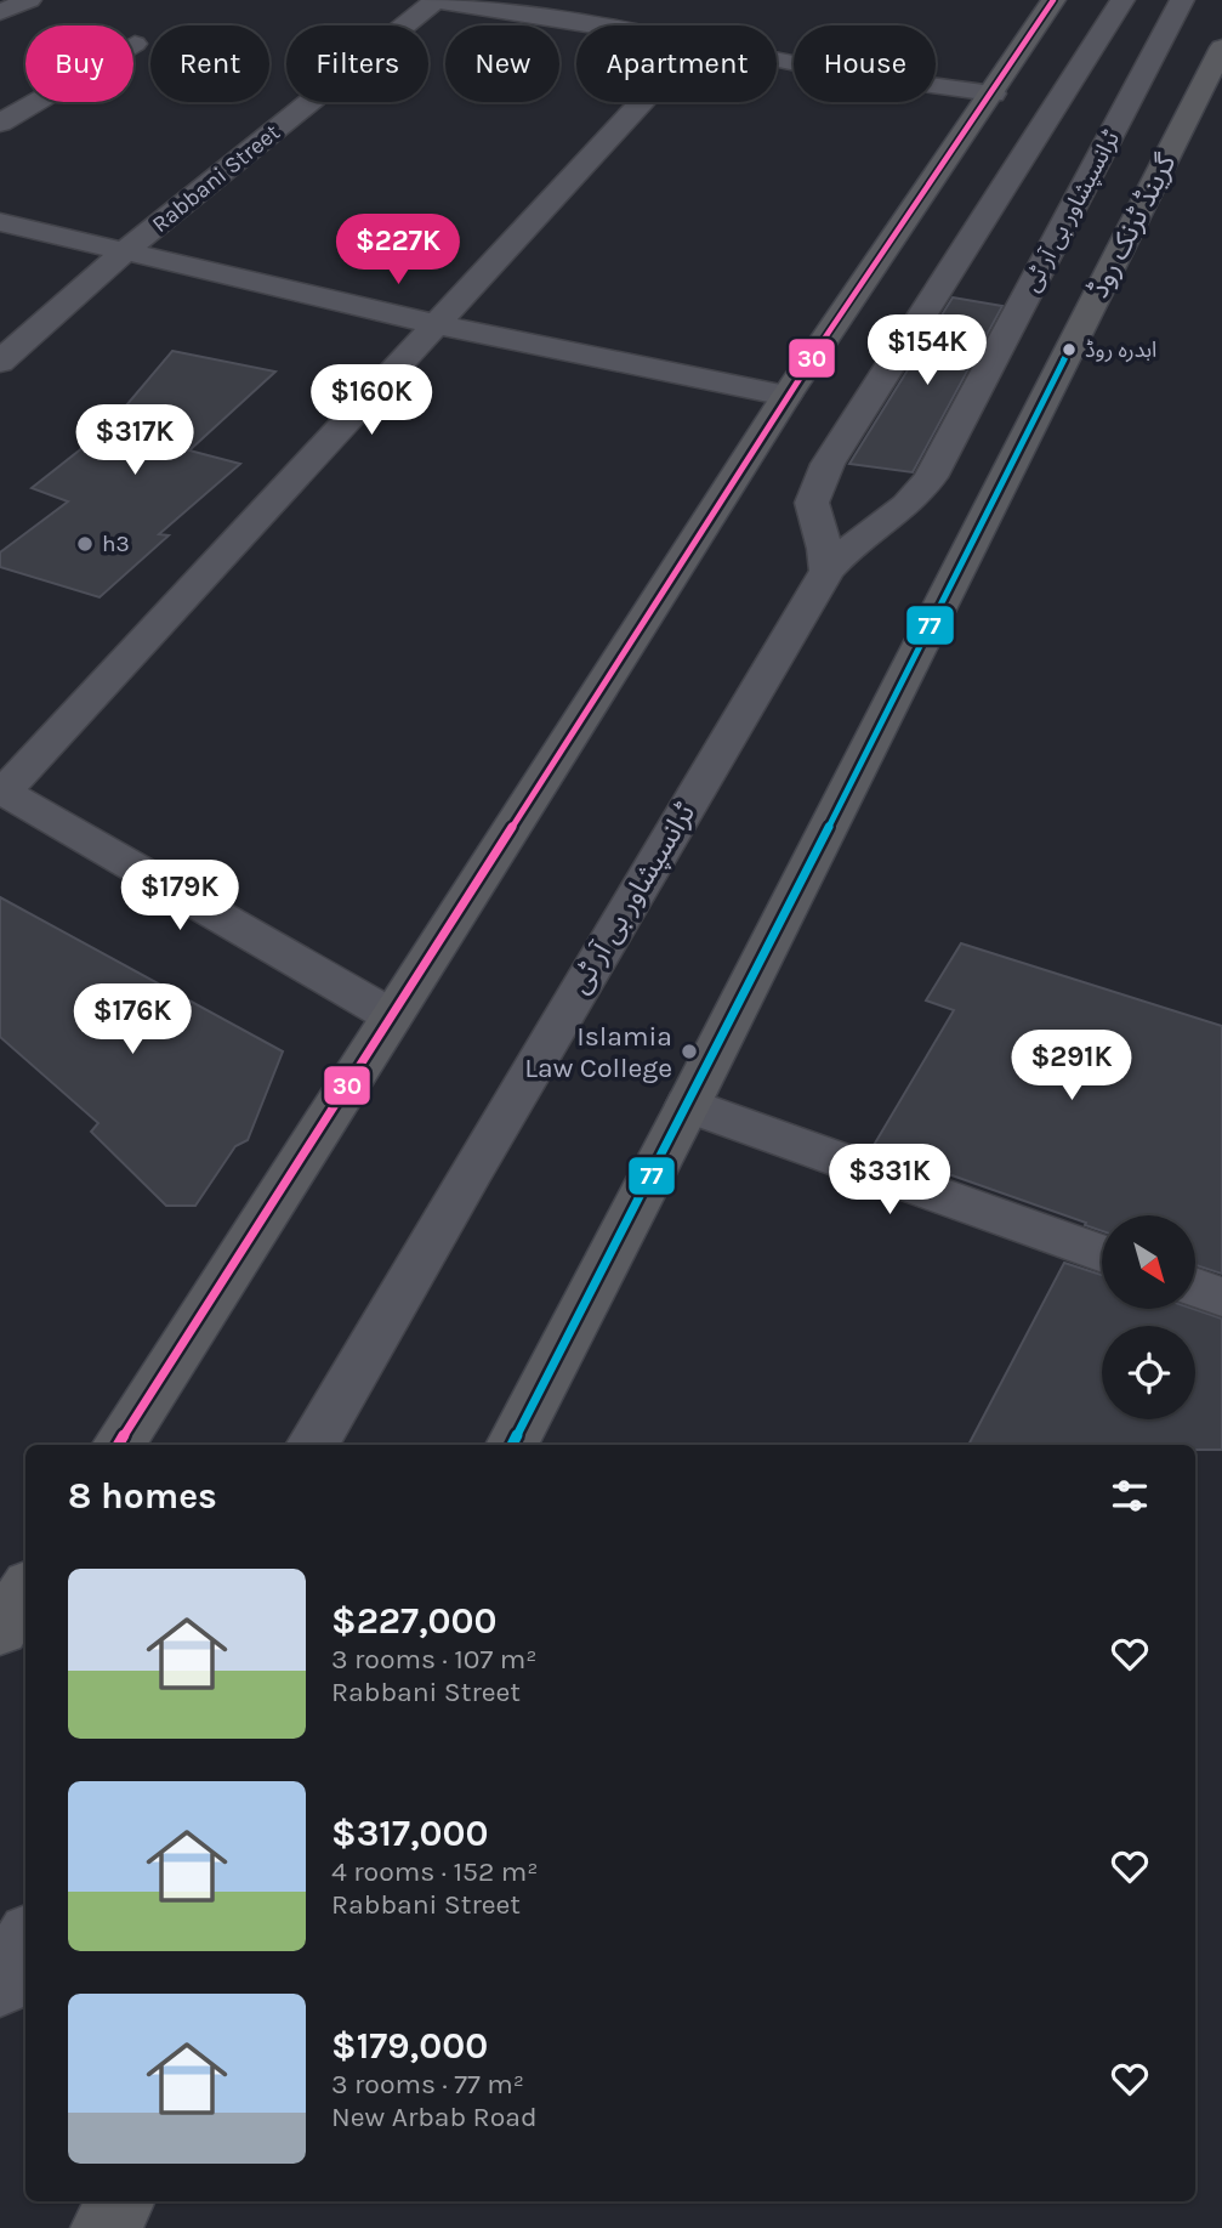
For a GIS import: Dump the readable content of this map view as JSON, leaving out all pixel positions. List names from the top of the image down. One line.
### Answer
{"streets":{"highway":["گرینڈ ٹرنک روڈ"],"street":["Rabbani Street","ٹرانسپشاور بی آر ٹی"]},"places":["ابدرہ روڈ","h3","Islamia Law College"],"lines":["transit line 30","transit line 77"],"north":"bottom right","page":{"chip":["Buy","Rent","Filters","New","Apartment","House"],"price":["$227K","$154K","$160K","$317K","$179K","$176K","$291K","$331K"],"heading":"8 homes","list":[{"name":"$227,000","note":"3 rooms · 107 m² · Rabbani Street"},{"name":"$317,000","note":"4 rooms · 152 m² · Rabbani Street"},{"name":"$179,000","note":"3 rooms · 77 m² · New Arbab Road"}]}}
